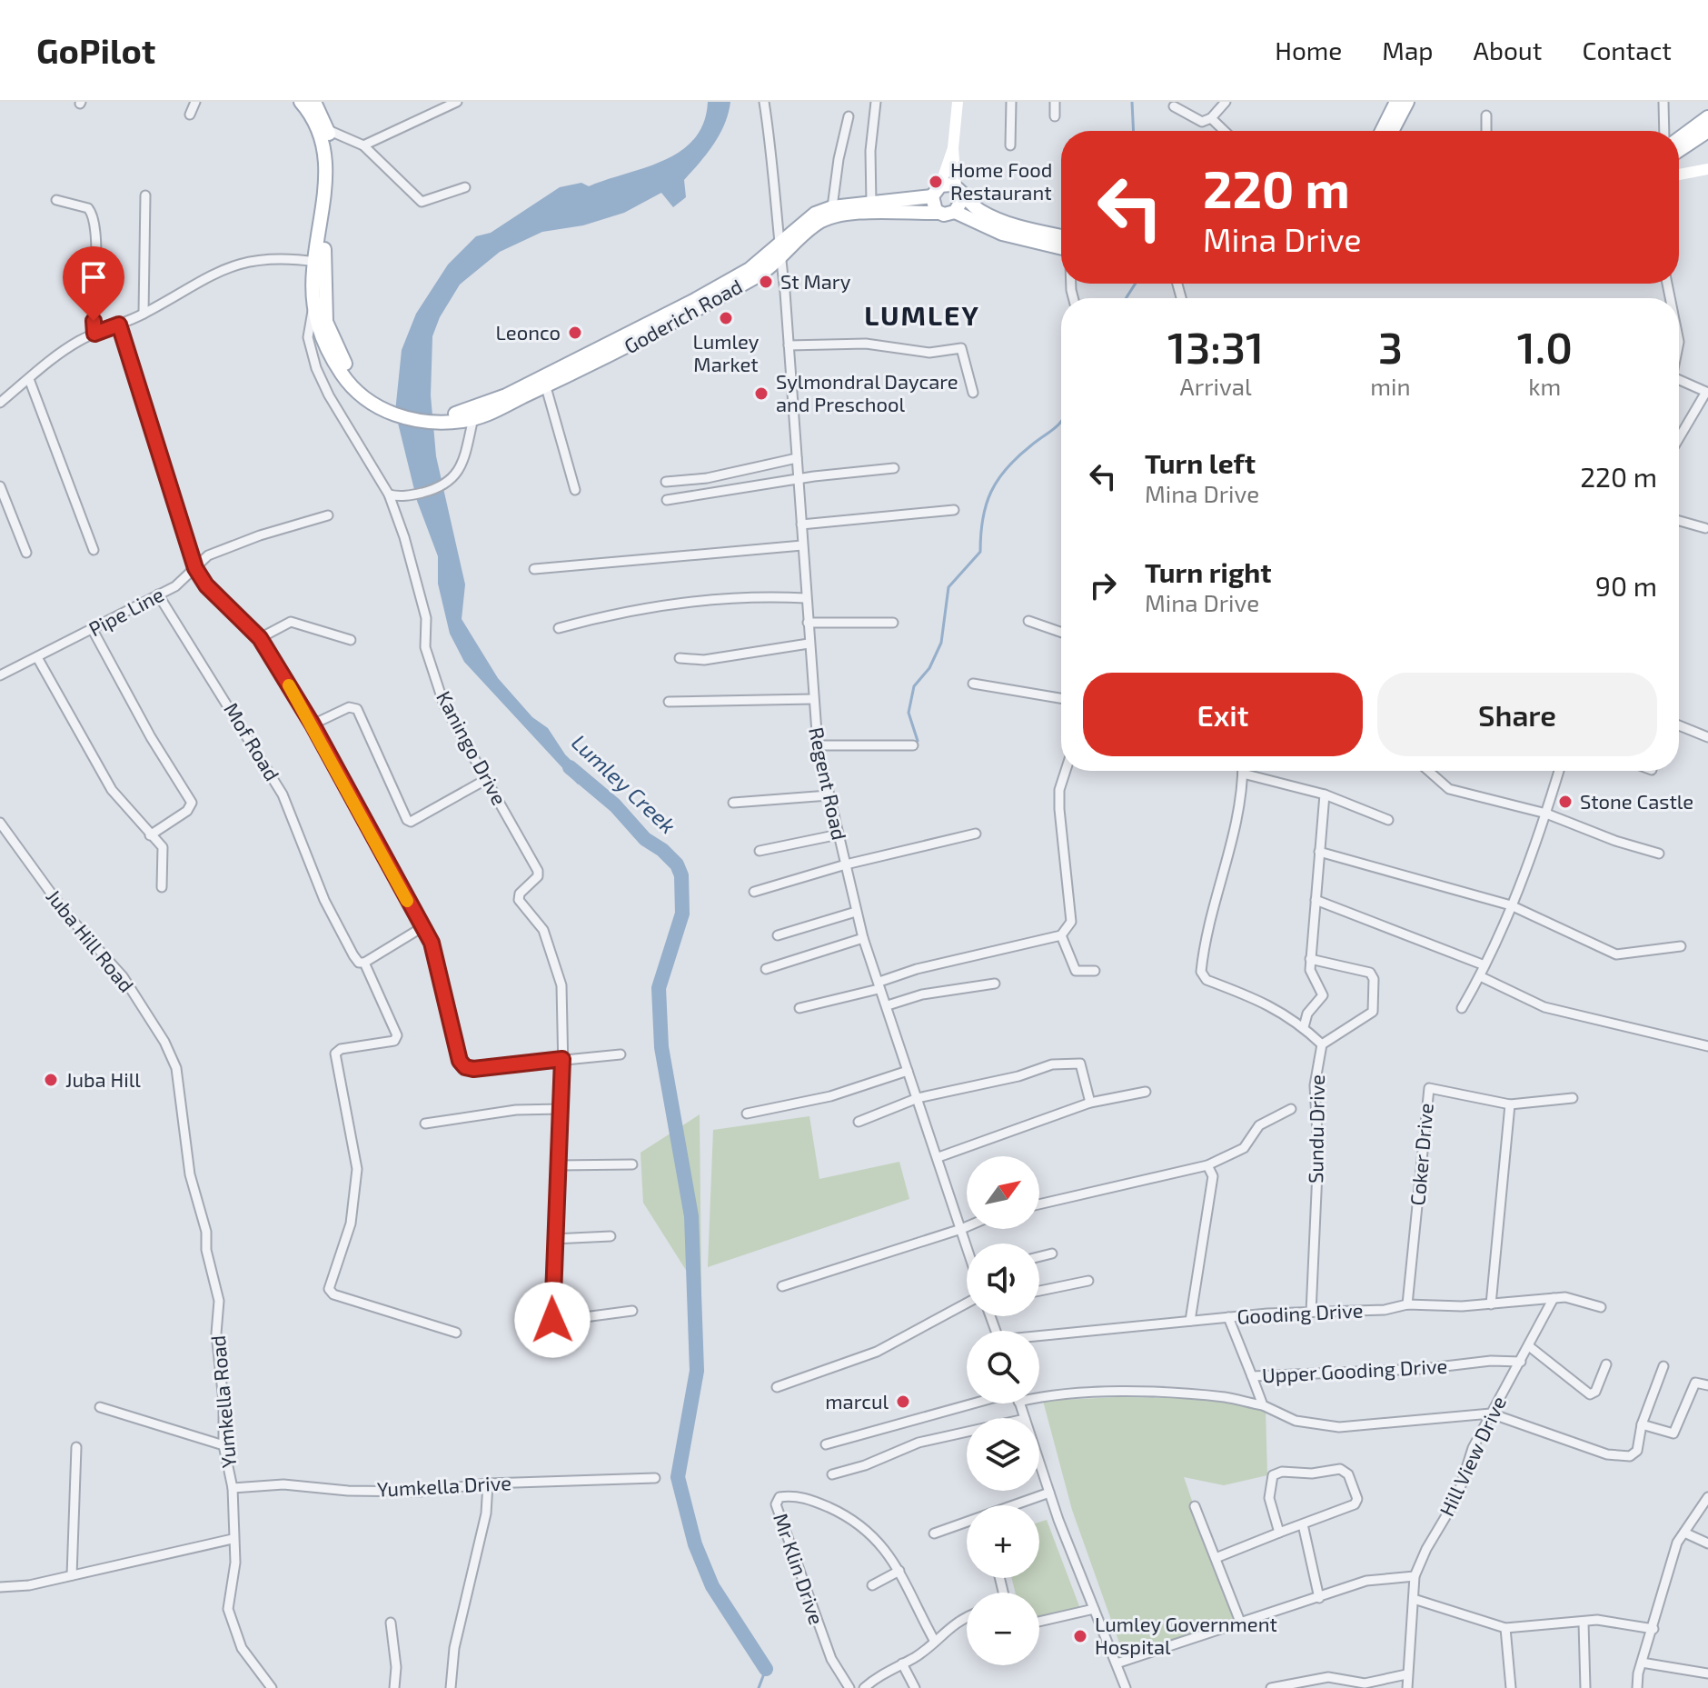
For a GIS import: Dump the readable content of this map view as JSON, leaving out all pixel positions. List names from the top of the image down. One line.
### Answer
{"streets":{"main road":["Goderich Road"],"street":["Pipe Line","Mof Road","Kaningo Drive","Regent Road","Juba Hill Road","Sundu Drive","Coker Drive","Gooding Drive","Upper Gooding Drive","Yumkella Road","Hill View Drive","Yumkella Drive","Mr Klin Drive"]},"crossings":[["Goderich Road","Regent Road"],["Pipe Line","Mof Road"],["Juba Hill Road","Yumkella Road"],["Sundu Drive","Gooding Drive"],["Coker Drive","Gooding Drive"],["Gooding Drive","Upper Gooding Drive"],["Gooding Drive","Hill View Drive"],["Upper Gooding Drive","Hill View Drive"],["Yumkella Road","Yumkella Drive"]],"districts":["LUMLEY"],"water":["Lumley Creek"],"places":["Home Food Restaurant","St Mary","Lumley Market","Leonco","Sylmondral Daycare and Preschool","Stone Castle","Juba Hill","marcul","Lumley Government Hospital"],"north":"top right","page":{"header":"GoPilot","nav":["Home","Map","About","Contact"],"turn":["220 m","Mina Drive"],"eta":["13:31","Arrival","3","min","1.0","km"],"list":[{"name":"Turn left","note":"Mina Drive","value":"220 m"},{"name":"Turn right","note":"Mina Drive","value":"90 m"}],"buttons":["Exit","Share"],"map_buttons":["+","−"]}}
